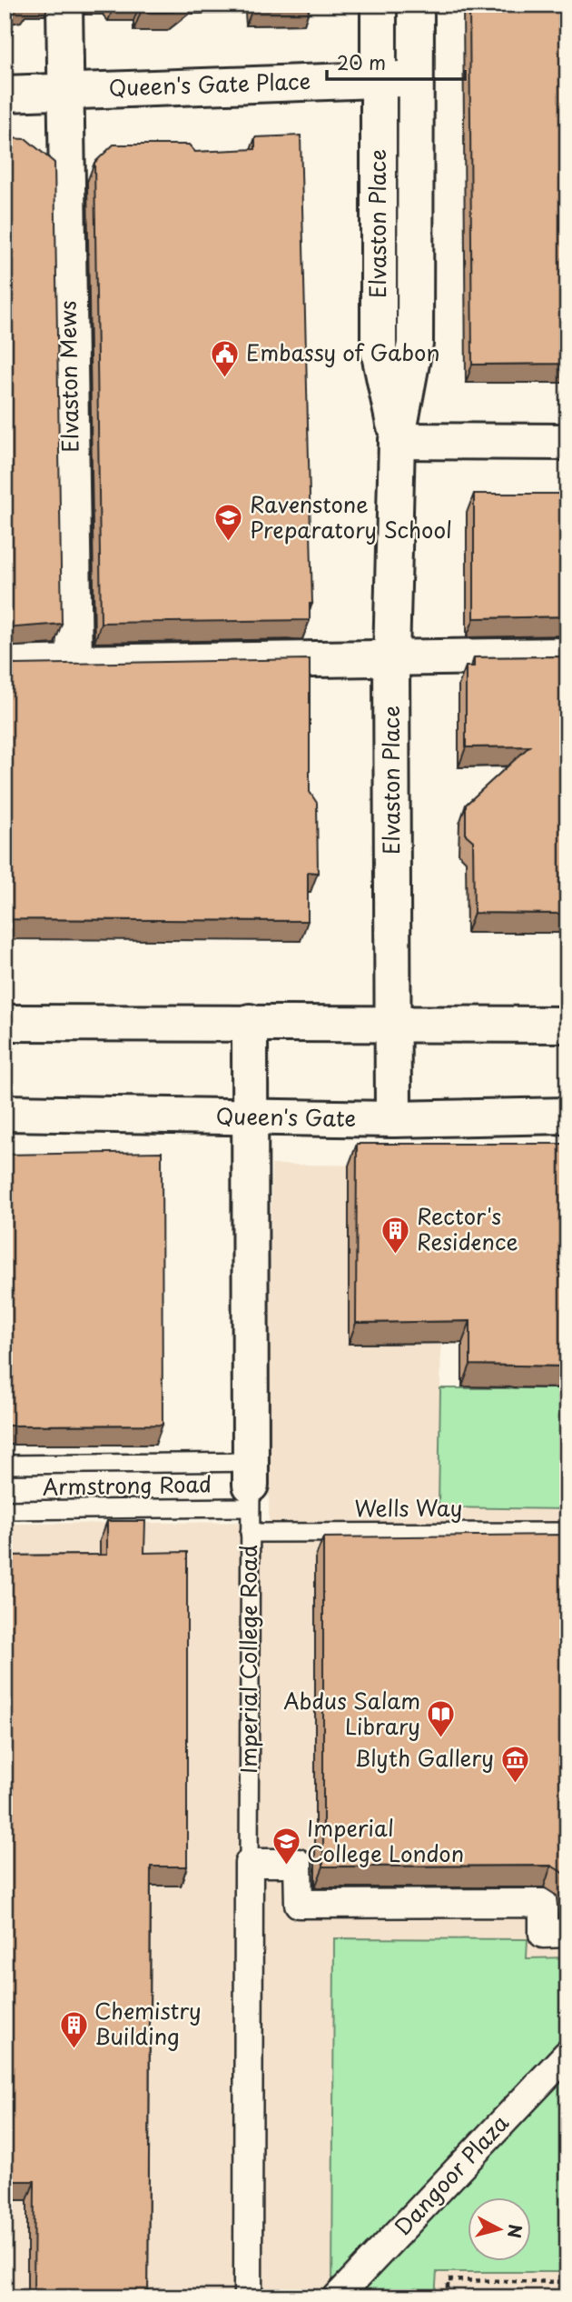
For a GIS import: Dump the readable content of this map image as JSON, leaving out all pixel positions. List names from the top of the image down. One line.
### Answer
{"streets":{"street":["Queen's Gate Place","Elvaston Place","Elvaston Mews","Queen's Gate","Imperial College Road","Dangoor Plaza"],"lane":["Armstrong Road","Wells Way"]},"crossings":[["Queen's Gate Place","Elvaston Place"],["Queen's Gate Place","Elvaston Mews"],["Elvaston Place","Queen's Gate"],["Queen's Gate","Imperial College Road"],["Armstrong Road","Imperial College Road"],["Wells Way","Imperial College Road"]],"places":{"public building":["Embassy of Gabon"],"school or university":["Ravenstone Preparatory School","Imperial College London"],"building":["Rector's Residence","Chemistry Building"],"library":["Abdus Salam Library"],"museum":["Blyth Gallery"]},"scale_bar":"20 m","north":"right"}
